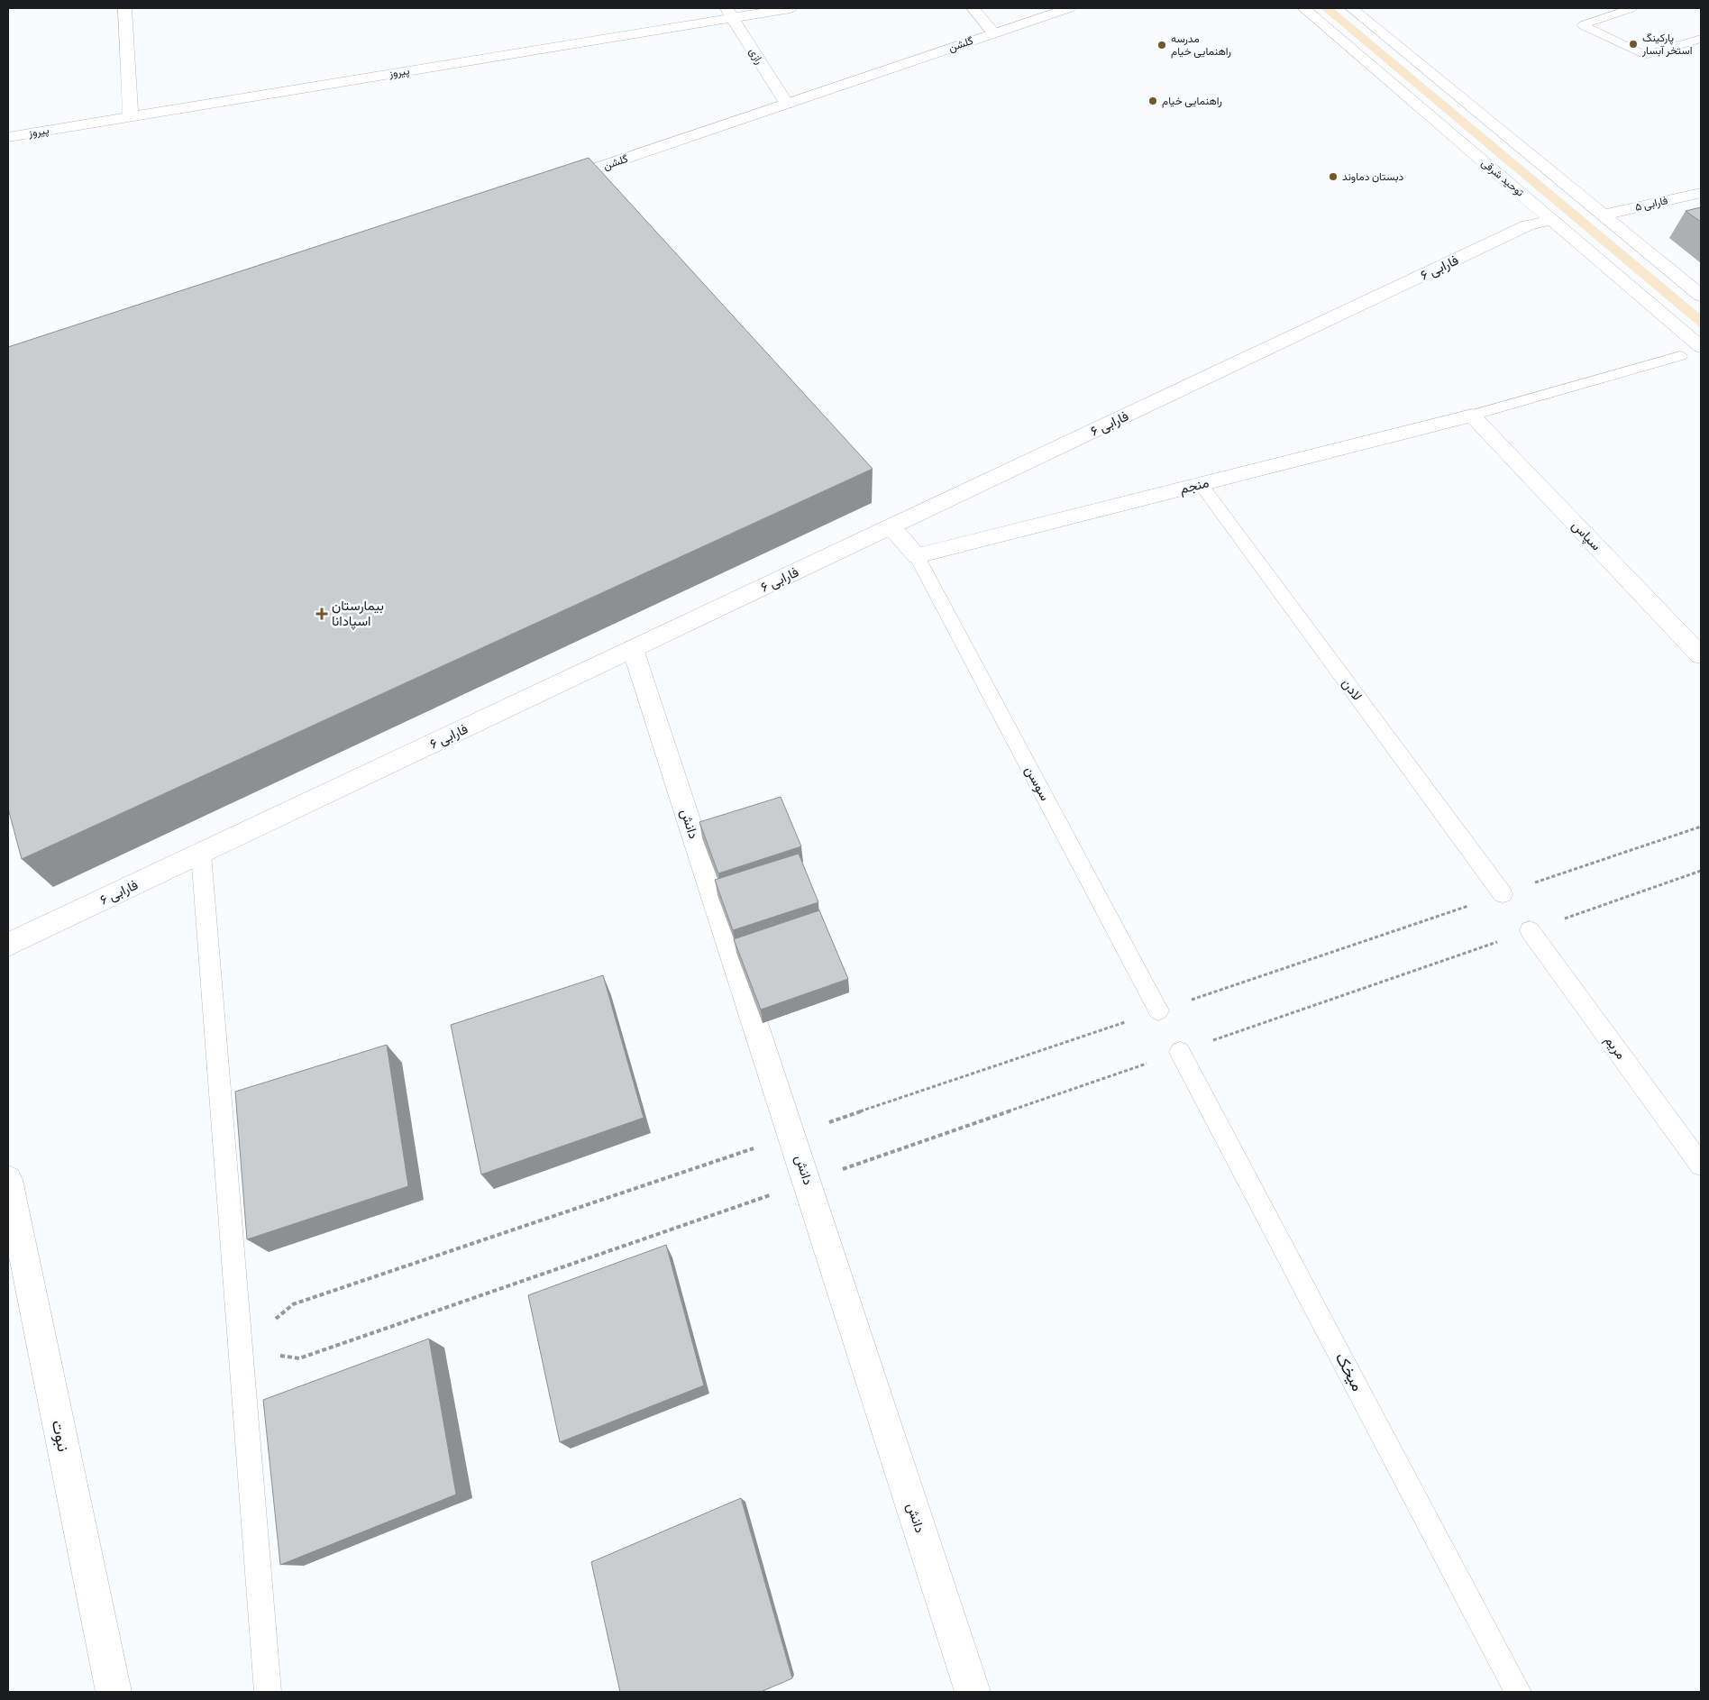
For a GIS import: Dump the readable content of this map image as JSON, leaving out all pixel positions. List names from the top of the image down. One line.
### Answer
{"streets":{"street":["گلشن","رازی","پیروز","توحید شرقی","فارابی ۵","فارابی ۶","منجم","سپاس","دانش","نبوت"],"lane":["لادن","سوسن","مریم","میخک"]},"crossings":[["گلشن","رازی"],["رازی","پیروز"],["توحید شرقی","فارابی ۶"],["فارابی ۶","دانش"],["منجم","سپاس"],["منجم","لادن"],["منجم","سوسن"]],"places":{"other":["پارکینگ استخر آبسار","مدرسه راهنمایی خیام","راهنمایی خیام","دبستان دماوند"],"health":["بیمارستان اسپادانا"]}}
